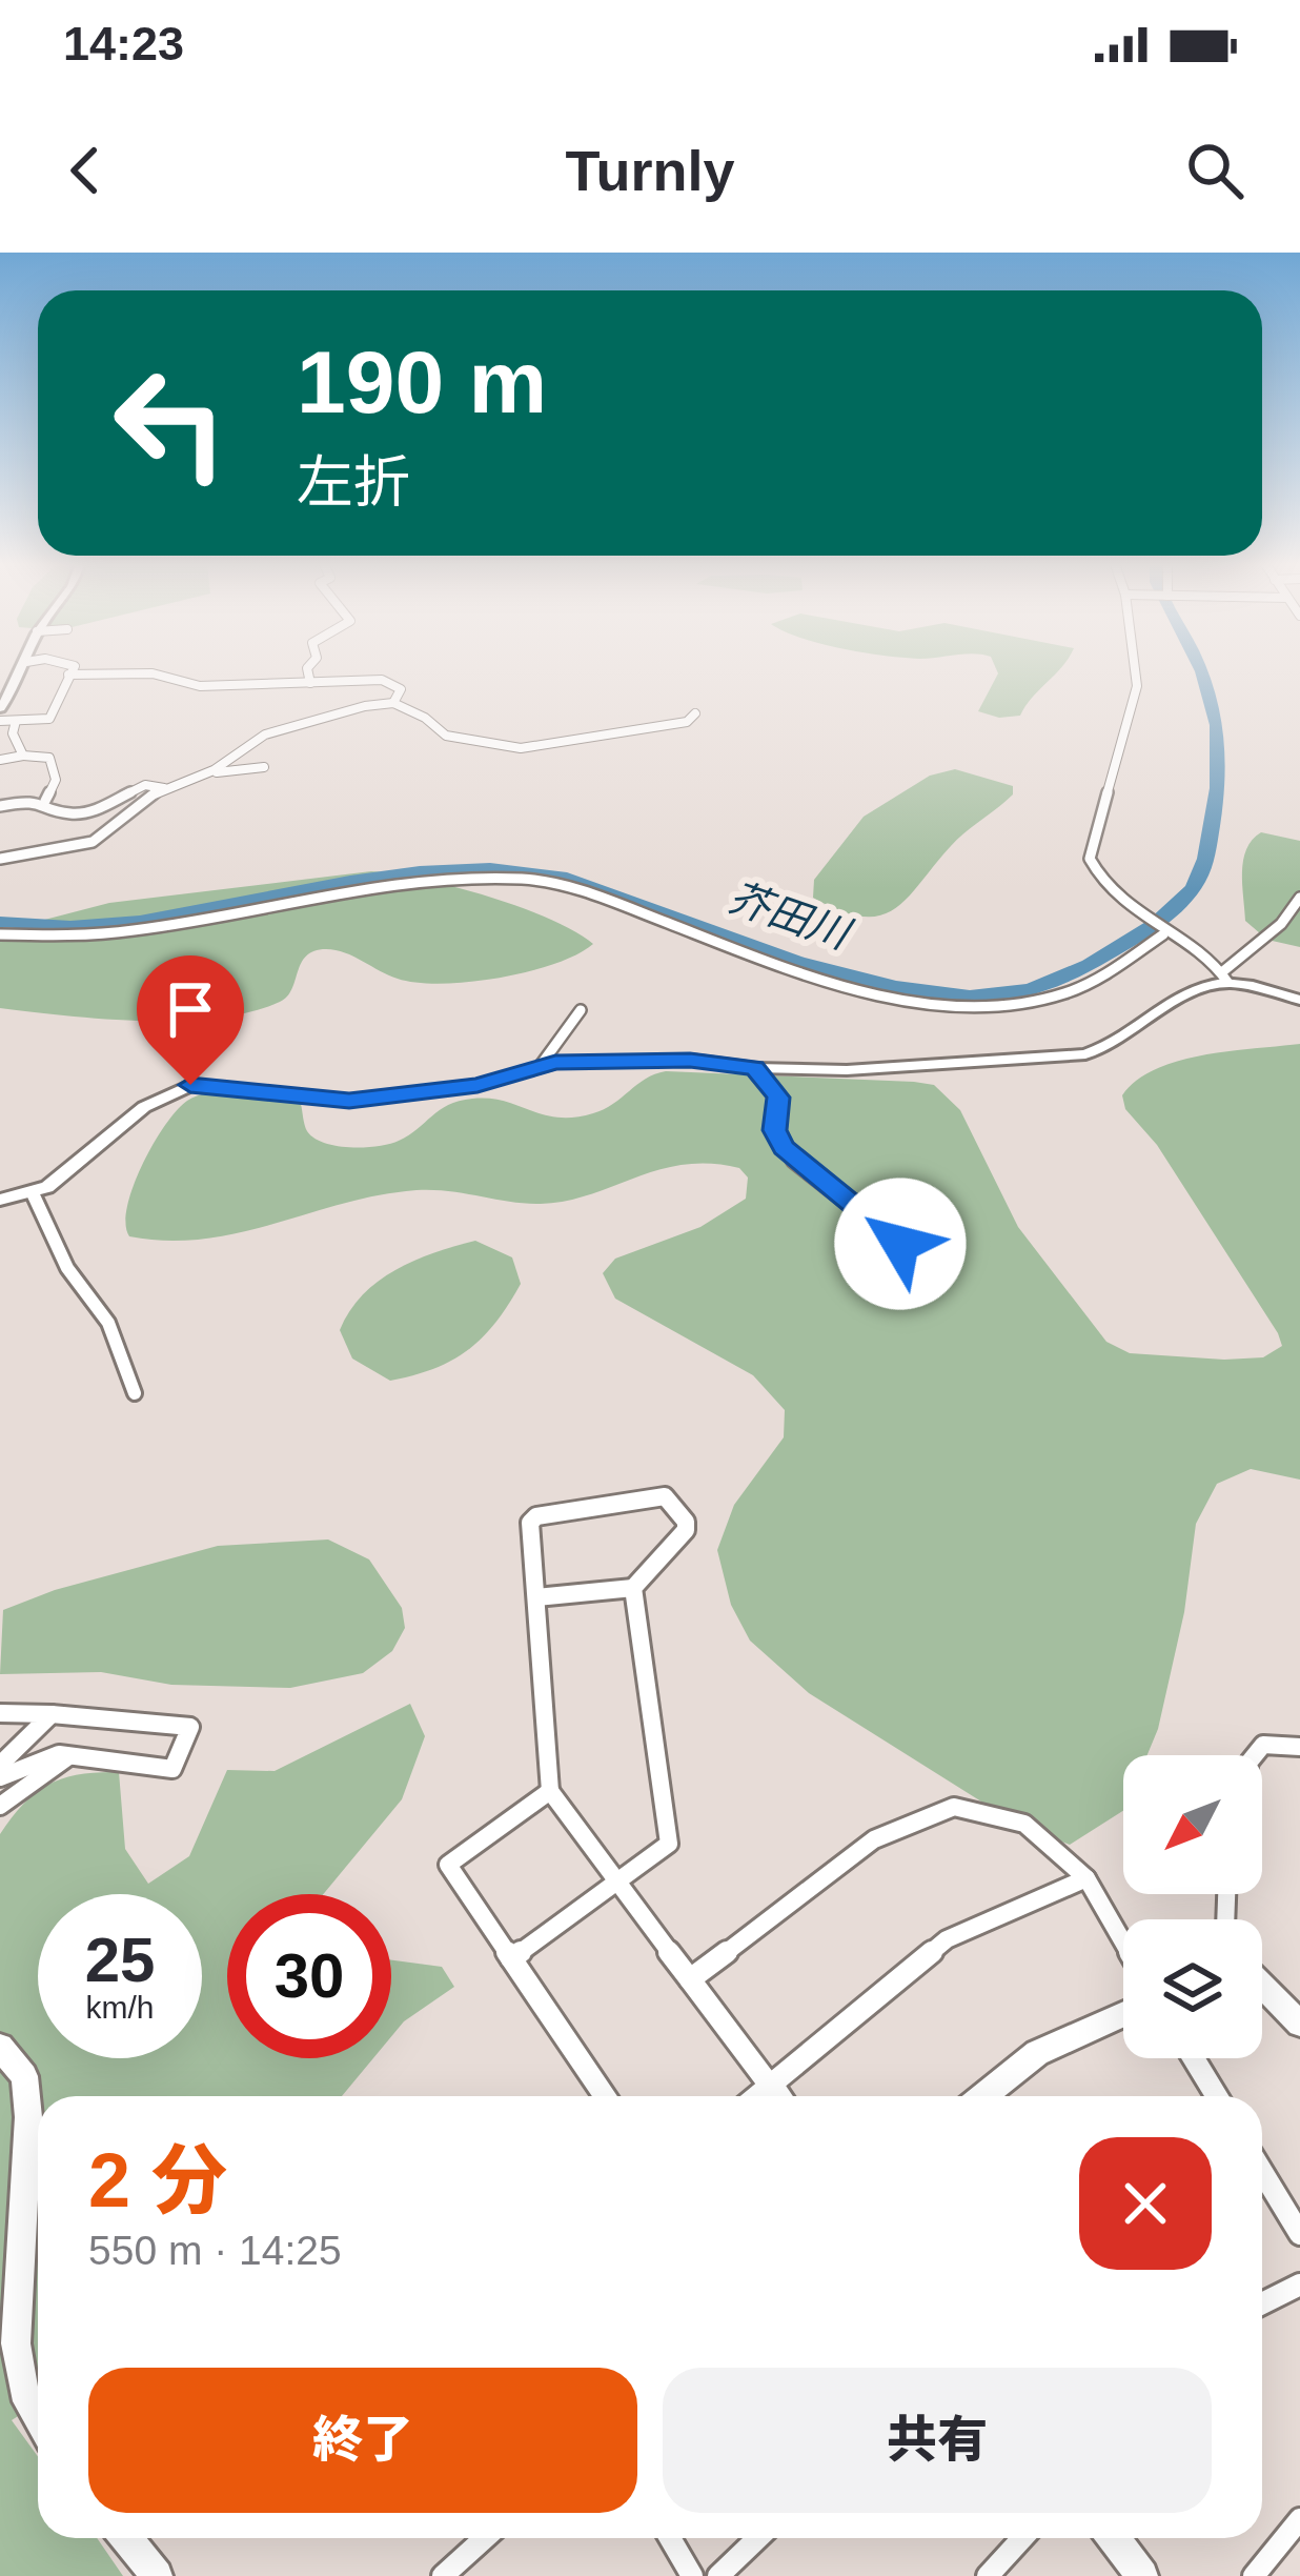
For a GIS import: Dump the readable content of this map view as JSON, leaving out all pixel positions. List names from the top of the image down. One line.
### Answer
{"water":["芥田川"],"north":"bottom left","page":{"status":"14:23","header":"Turnly","turn":["190 m","左折"],"speed":"25 km/h","limit":"30","heading":["2 分","550 m · 14:25"],"buttons":["終了","共有"]}}
